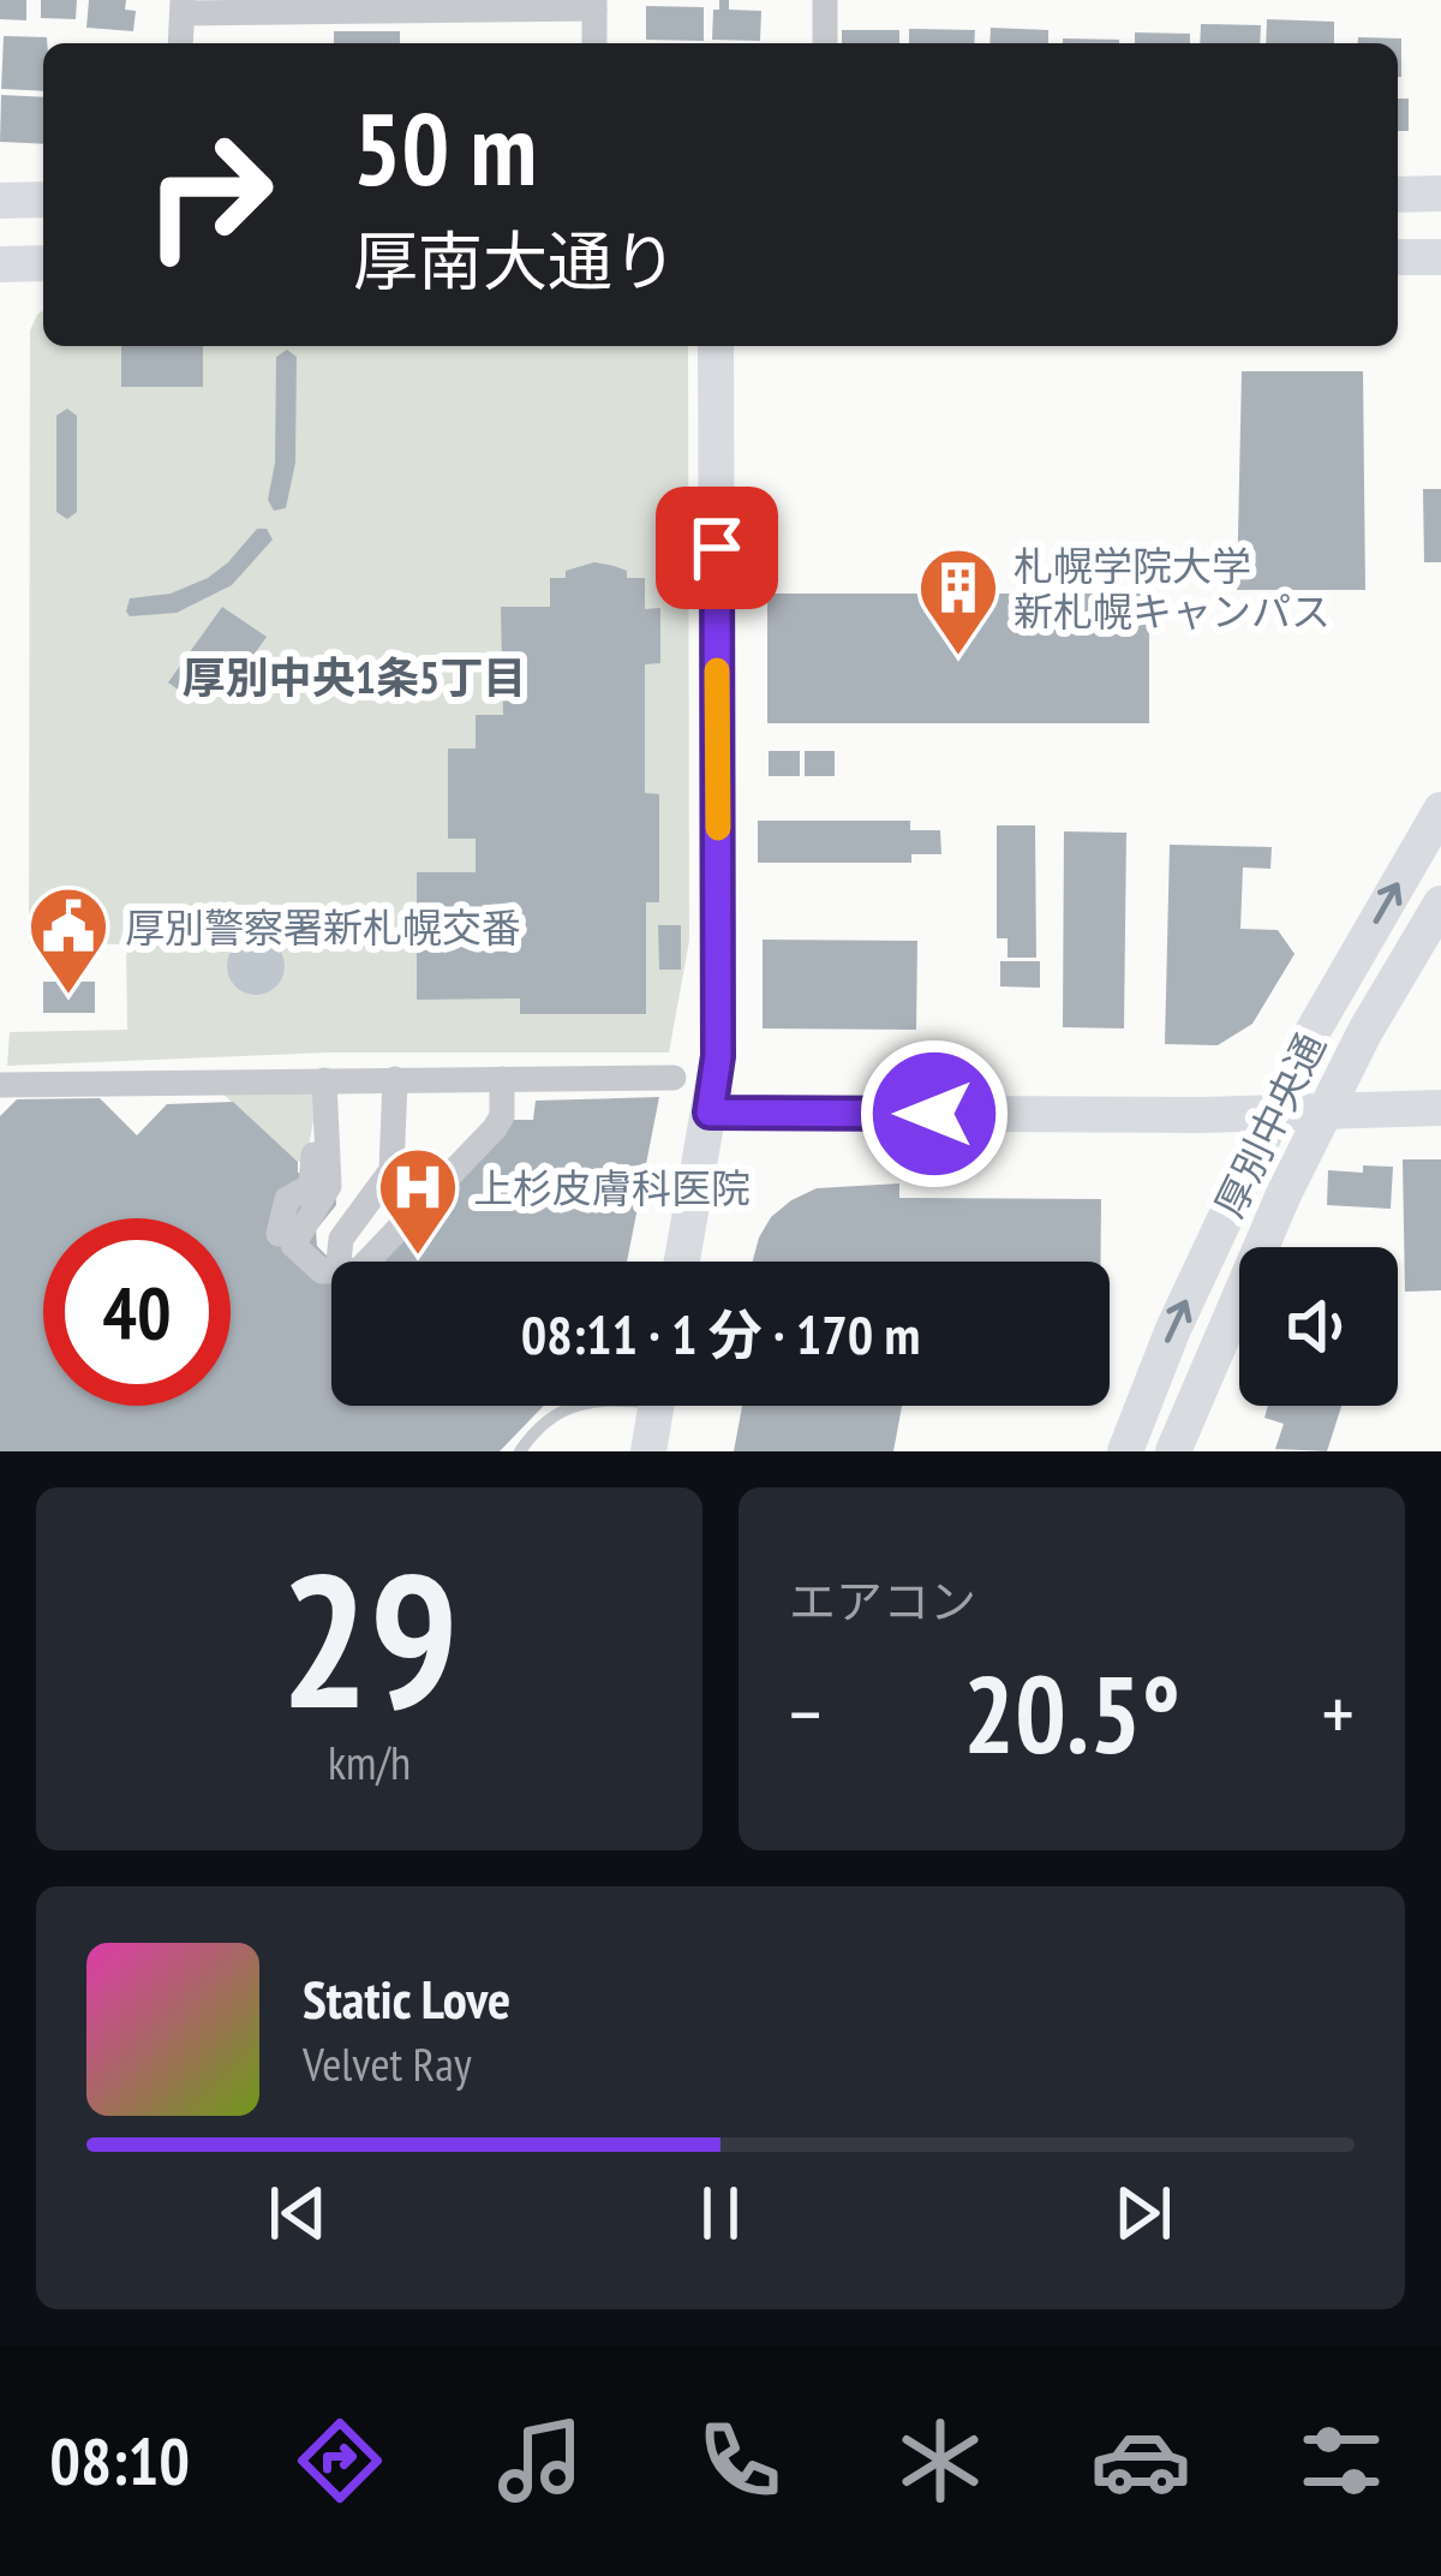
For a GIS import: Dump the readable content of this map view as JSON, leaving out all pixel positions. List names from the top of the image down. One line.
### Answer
{"streets":{"street":["厚別中央通"]},"districts":["厚別中央1条5丁目"],"places":{"building":["札幌学院大学 新札幌キャンパス"],"public building":["厚別警察署新札幌交番"],"hospital":["上杉皮膚科医院"]},"page":{"turn":["50 m","厚南大通り"],"limit":"40","trip":"08:11 · 1 分 · 170 m","tile":[["29","km/h"],"エアコン"],"heat":["−","20.5°","+"],"song":["Static Love","Velvet Ray"],"tabs":"08:10"}}
